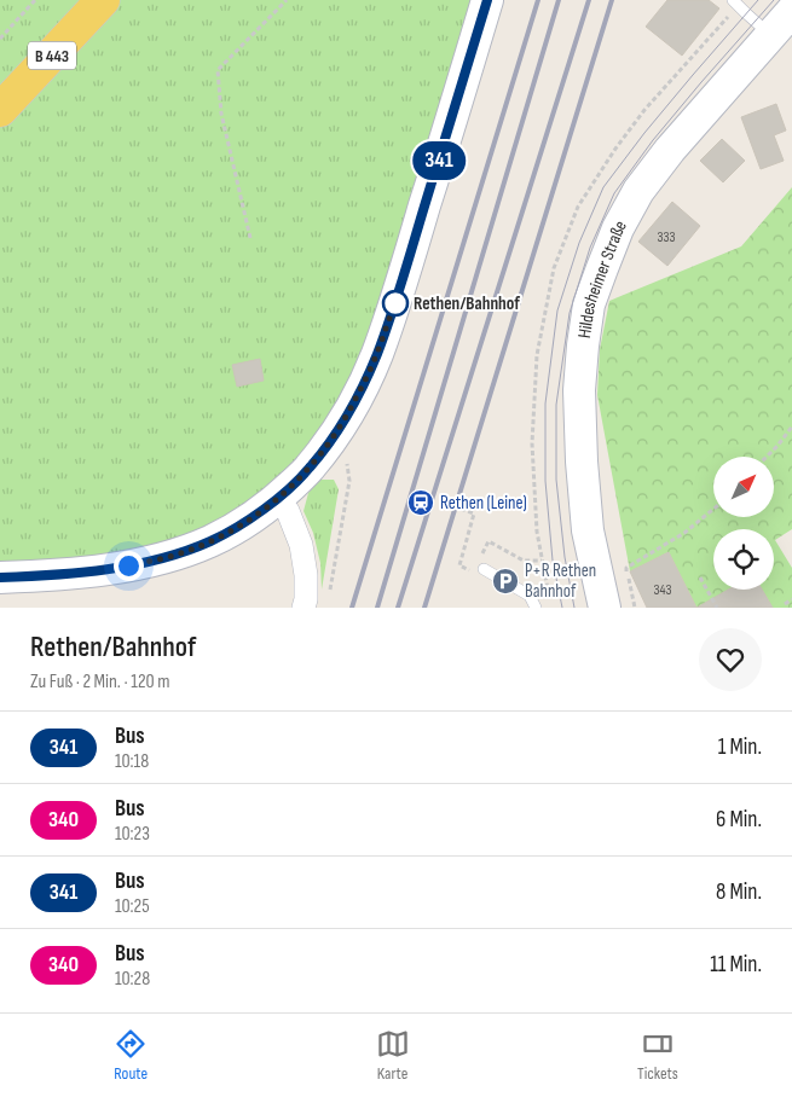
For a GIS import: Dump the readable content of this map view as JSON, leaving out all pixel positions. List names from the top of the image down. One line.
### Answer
{"streets":{"main road":["B 443"],"street":["Hildesheimer Straße"]},"places":{"other":["Rethen/Bahnhof"],"station":["Rethen (Leine)"],"parking":["P+R Rethen Bahnhof"]},"lines":["bus line 341"],"house_numbers":["333","343"],"north":"top right","page":{"on_map":"341","heading":["Rethen/Bahnhof","Zu Fuß · 2 Min. · 120 m"],"list":[{"mark":"341","name":"Bus","note":"10:18","value":"1 Min."},{"mark":"340","name":"Bus","note":"10:23","value":"6 Min."},{"mark":"341","name":"Bus","note":"10:25","value":"8 Min."},{"mark":"340","name":"Bus","note":"10:28","value":"11 Min."}],"tabs":["Route","Karte","Tickets"]}}
